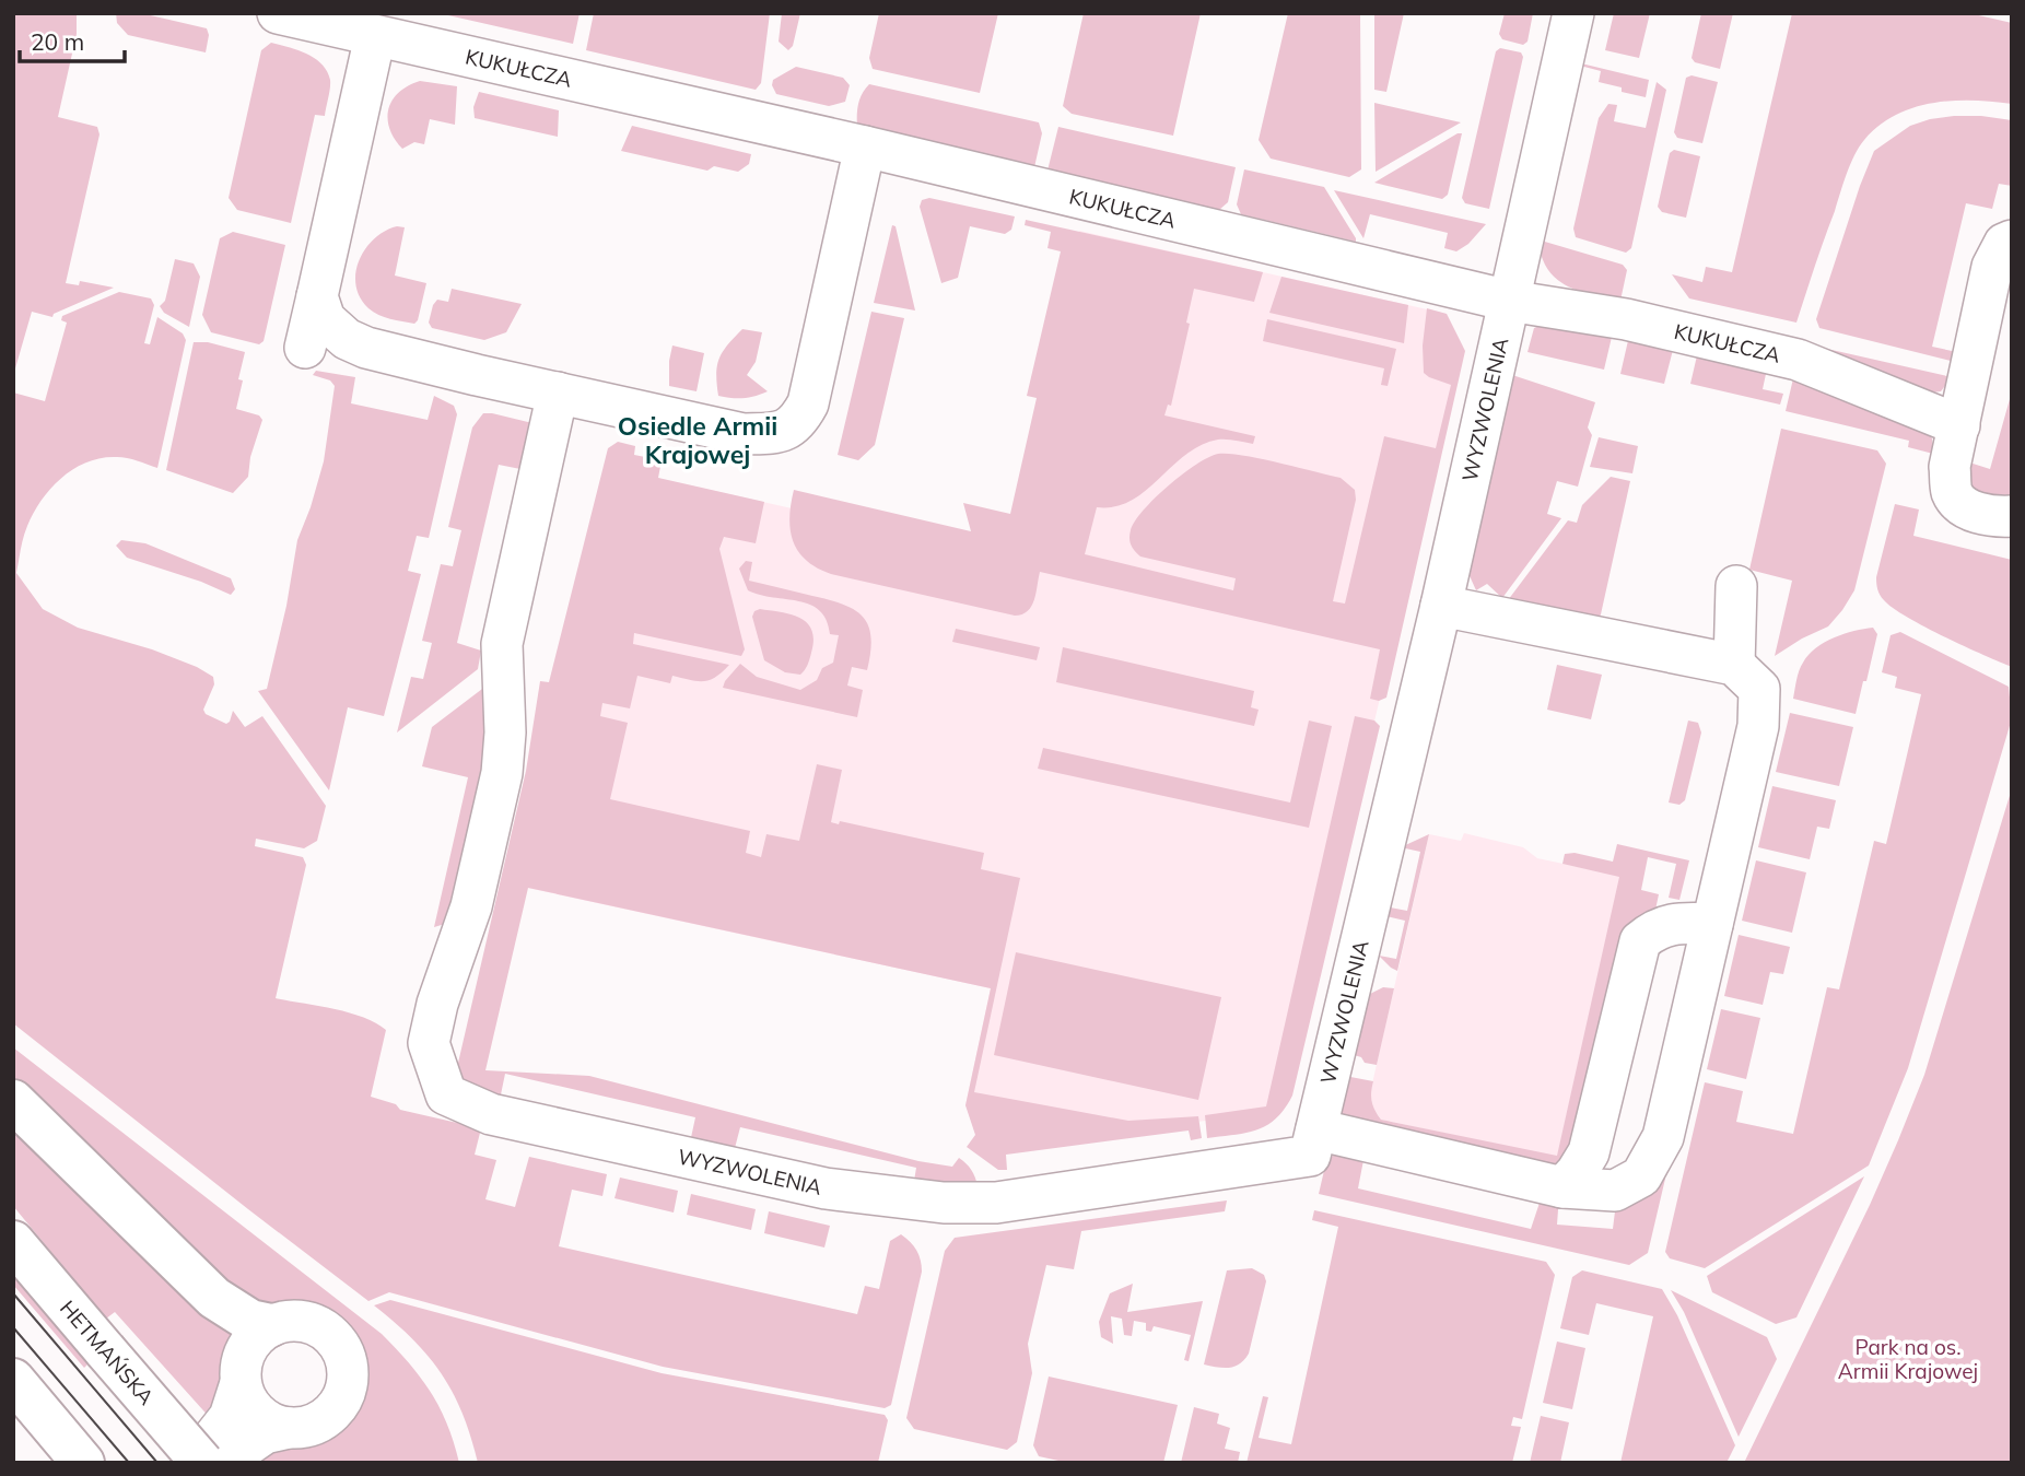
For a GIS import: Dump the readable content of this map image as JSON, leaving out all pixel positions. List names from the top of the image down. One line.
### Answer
{"streets":{"street":["KUKUŁCZA","WYZWOLENIA","HETMAŃSKA"]},"crossings":[["KUKUŁCZA","WYZWOLENIA"]],"districts":["Osiedle Armii Krajowej"],"parks":["Park na os. Armii Krajowej"],"scale_bar":"20 m"}
